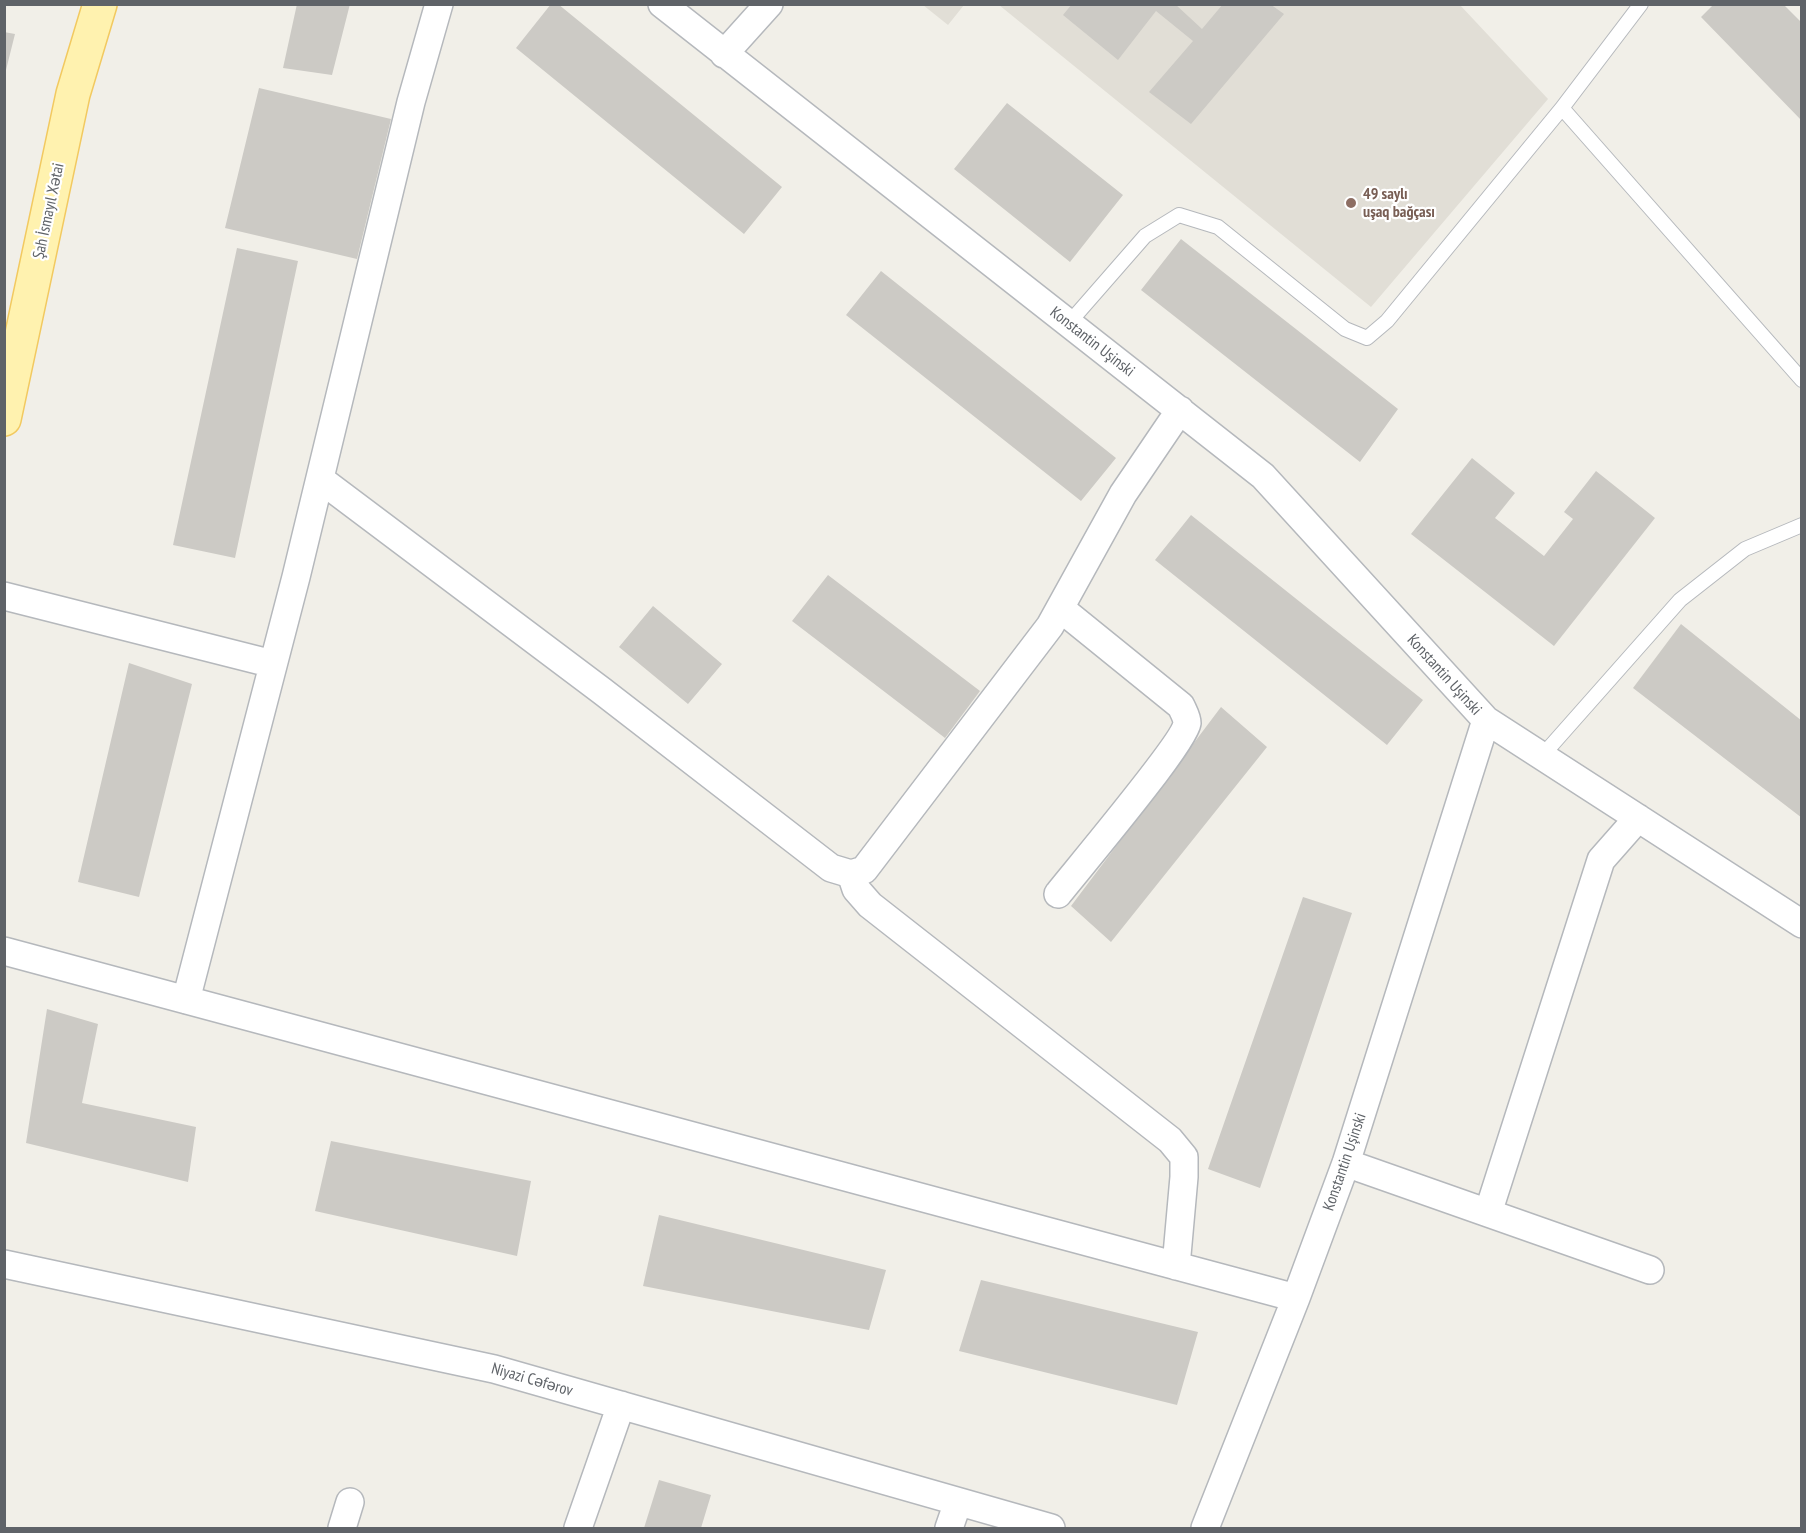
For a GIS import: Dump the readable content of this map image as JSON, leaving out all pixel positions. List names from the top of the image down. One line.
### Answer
{"streets":{"main road":["Şah İsmayıl Xətai"],"street":["Konstantin Uşinski","Niyazi Cəfərov"]},"places":["49 saylı uşaq bağçası"]}
